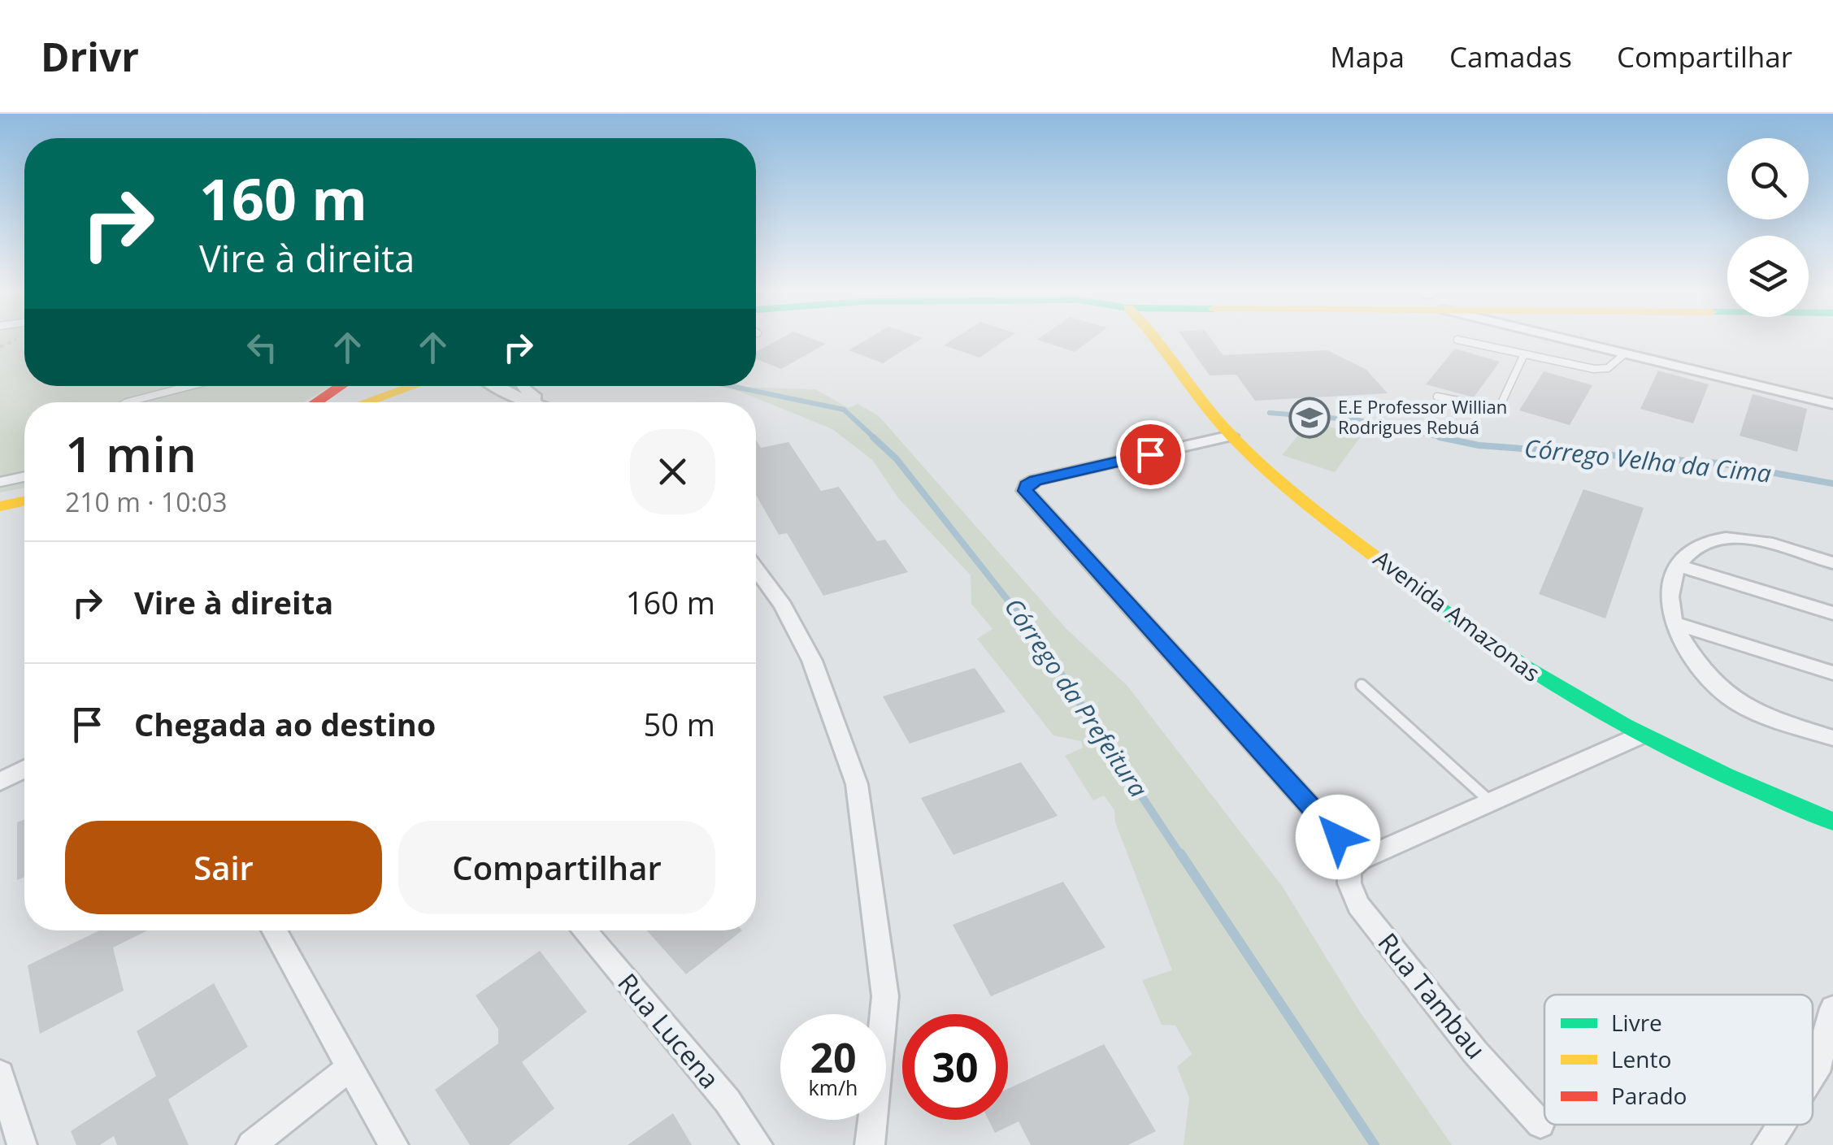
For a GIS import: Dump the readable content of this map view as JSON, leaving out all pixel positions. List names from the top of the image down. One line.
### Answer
{"streets":{"main road":["Avenida Amazonas"],"street":["Rua Tambau","Rua Lucena"]},"water":["Córrego Velha da Cima","Córrego da Prefeitura"],"places":{"school or university":["E.E Professor Willian Rodrigues Rebuá"]},"legend":["Livre","Lento","Parado"],"page":{"header":"Drivr","nav":["Mapa","Camadas","Compartilhar"],"turn":["160 m","Vire à direita"],"heading":["1 min","210 m · 10:03"],"list":[{"name":"Vire à direita","value":"160 m"},{"name":"Chegada ao destino","value":"50 m"}],"buttons":["Sair","Compartilhar"],"speed":"20 km/h","limit":"30"}}
